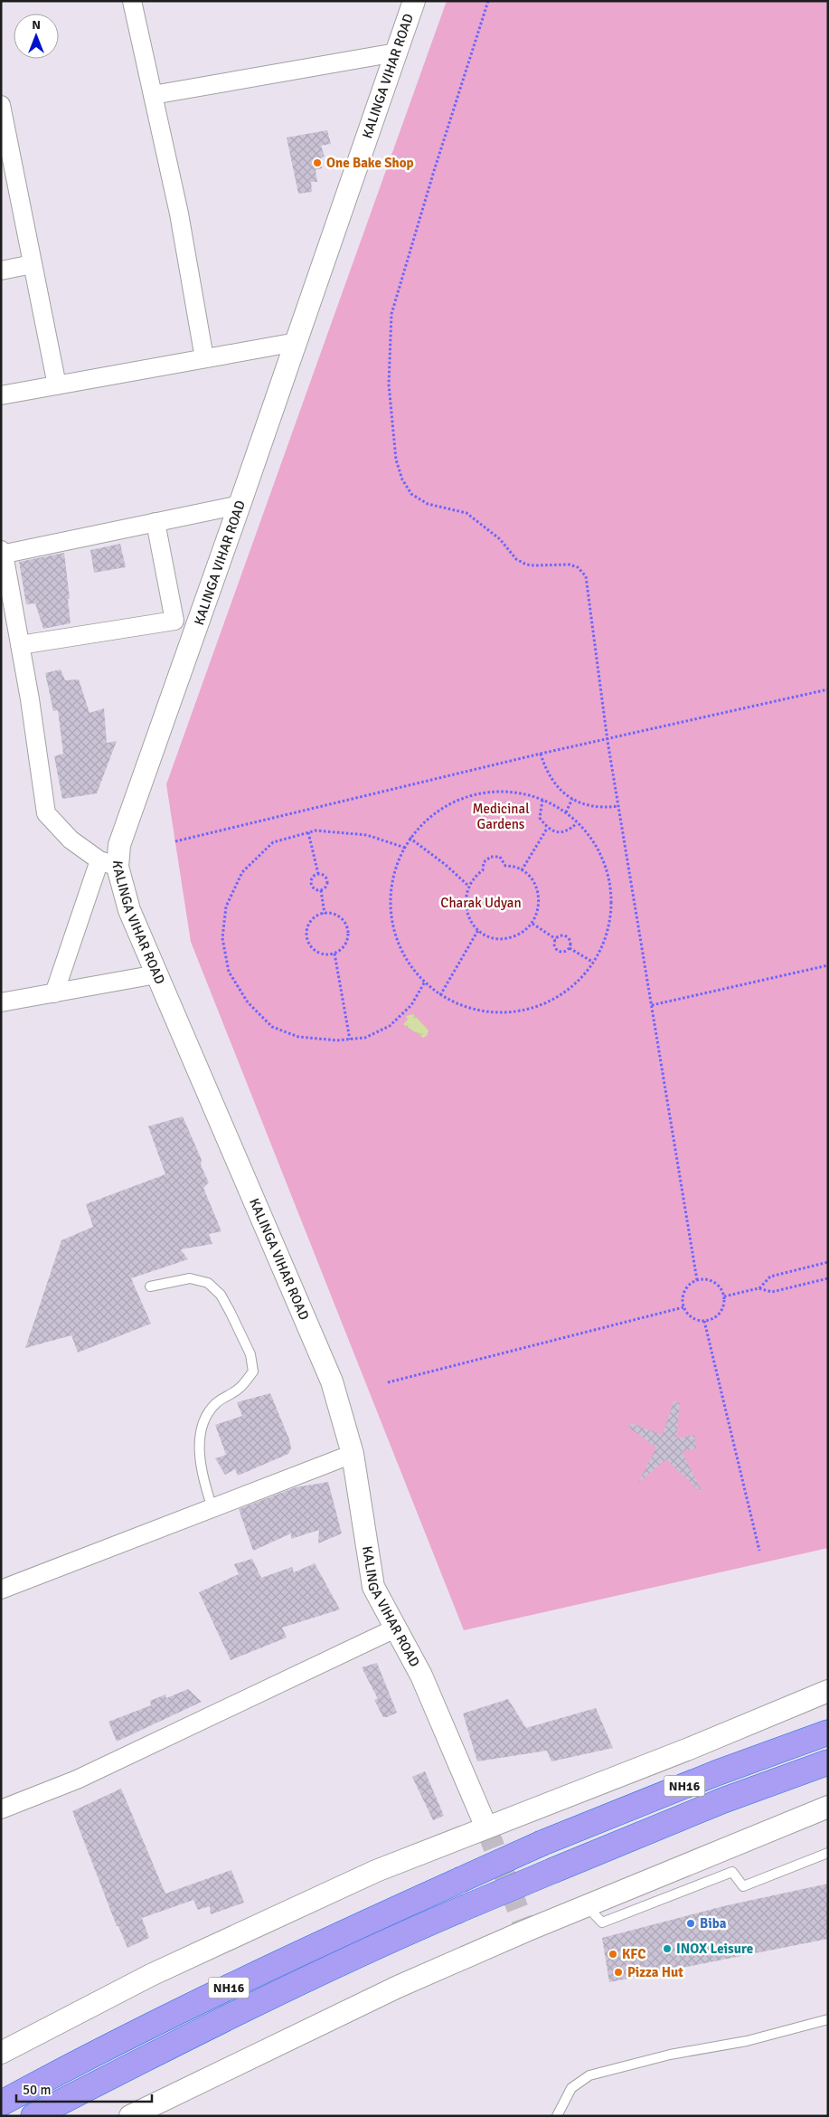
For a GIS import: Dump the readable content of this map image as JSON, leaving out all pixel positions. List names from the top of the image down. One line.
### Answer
{"streets":{"highway":["NH16"],"street":["KALINGA VIHAR ROAD"]},"parks":["Medicinal Gardens","Charak Udyan"],"places":["One Bake Shop","Biba","INOX Leisure","KFC","Pizza Hut"],"scale_bar":"50 m","north":"top"}
